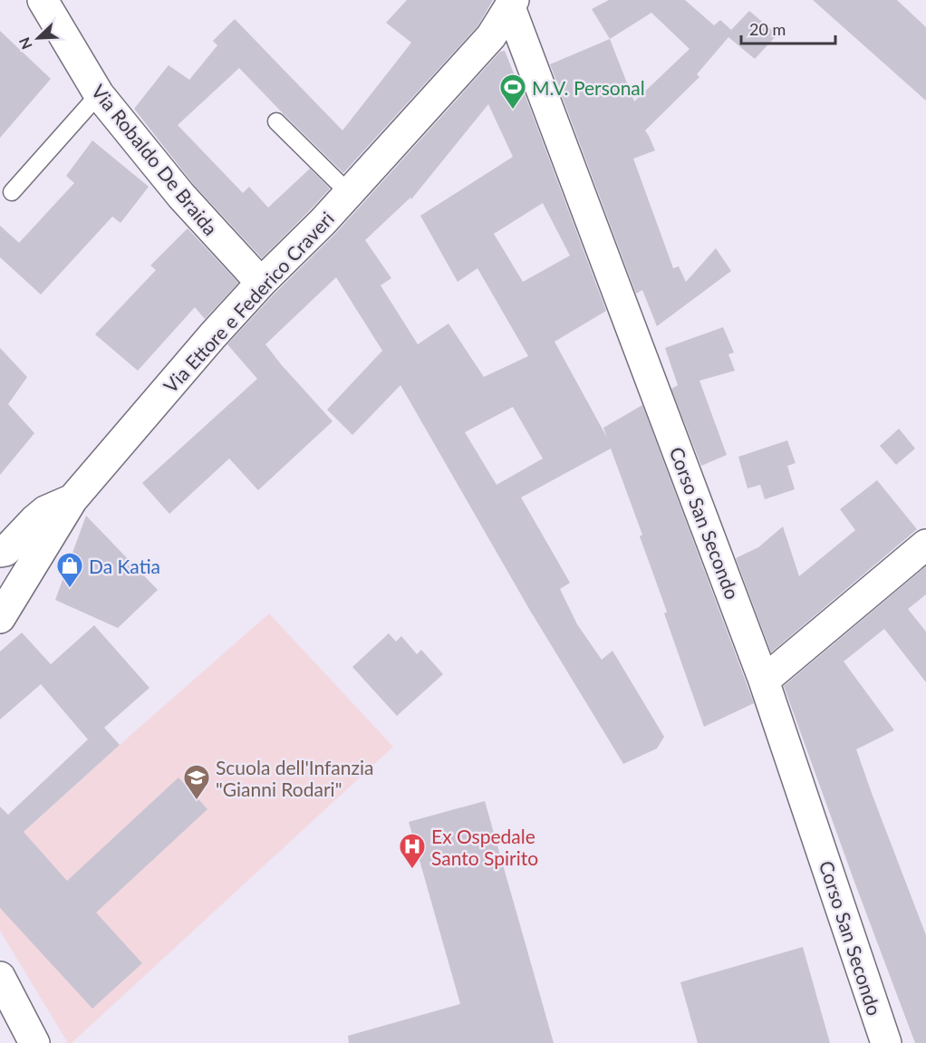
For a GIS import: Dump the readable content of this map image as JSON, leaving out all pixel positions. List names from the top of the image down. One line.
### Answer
{"streets":{"street":["Via Robaldo De Braida","Via Ettore e Federico Craveri","Corso San Secondo"]},"crossings":[["Via Robaldo De Braida","Via Ettore e Federico Craveri"],["Via Ettore e Federico Craveri","Corso San Secondo"]],"places":{"sports":["M.V. Personal"],"shop":["Da Katia"],"school or university":["Scuola dell'Infanzia \"Gianni Rodari\""],"hospital":["Ex Ospedale Santo Spirito"]},"scale_bar":"20 m","north":"bottom left"}
